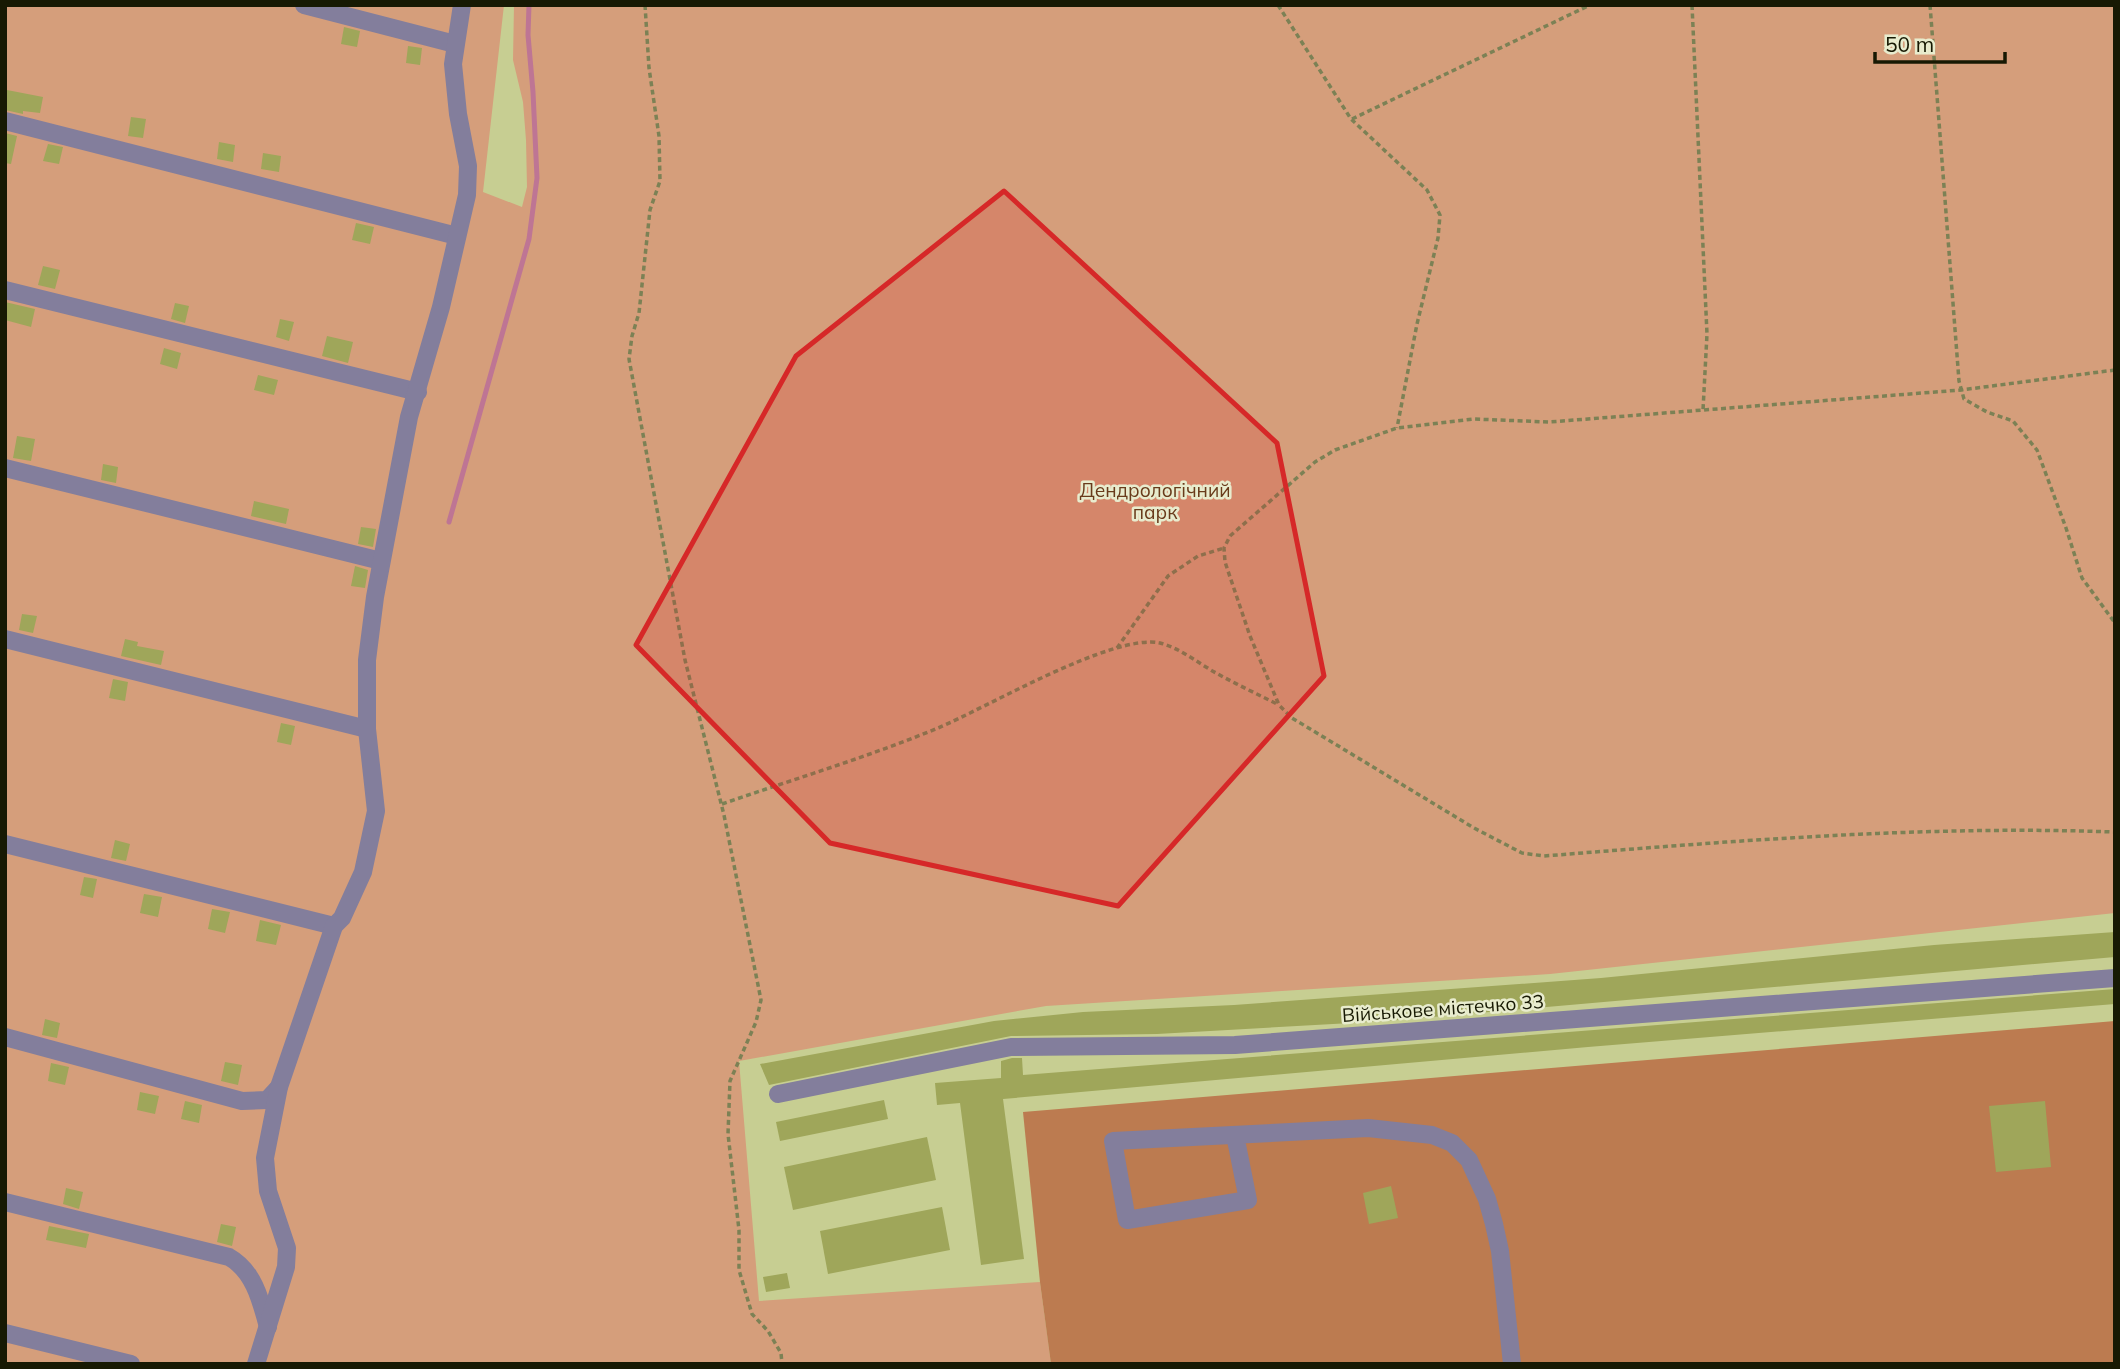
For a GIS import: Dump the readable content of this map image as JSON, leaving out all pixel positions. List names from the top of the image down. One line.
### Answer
{"streets":{"street":["Військове містечко 33"]},"parks":["Дендрологічний парк"],"scale_bar":"50 m"}
